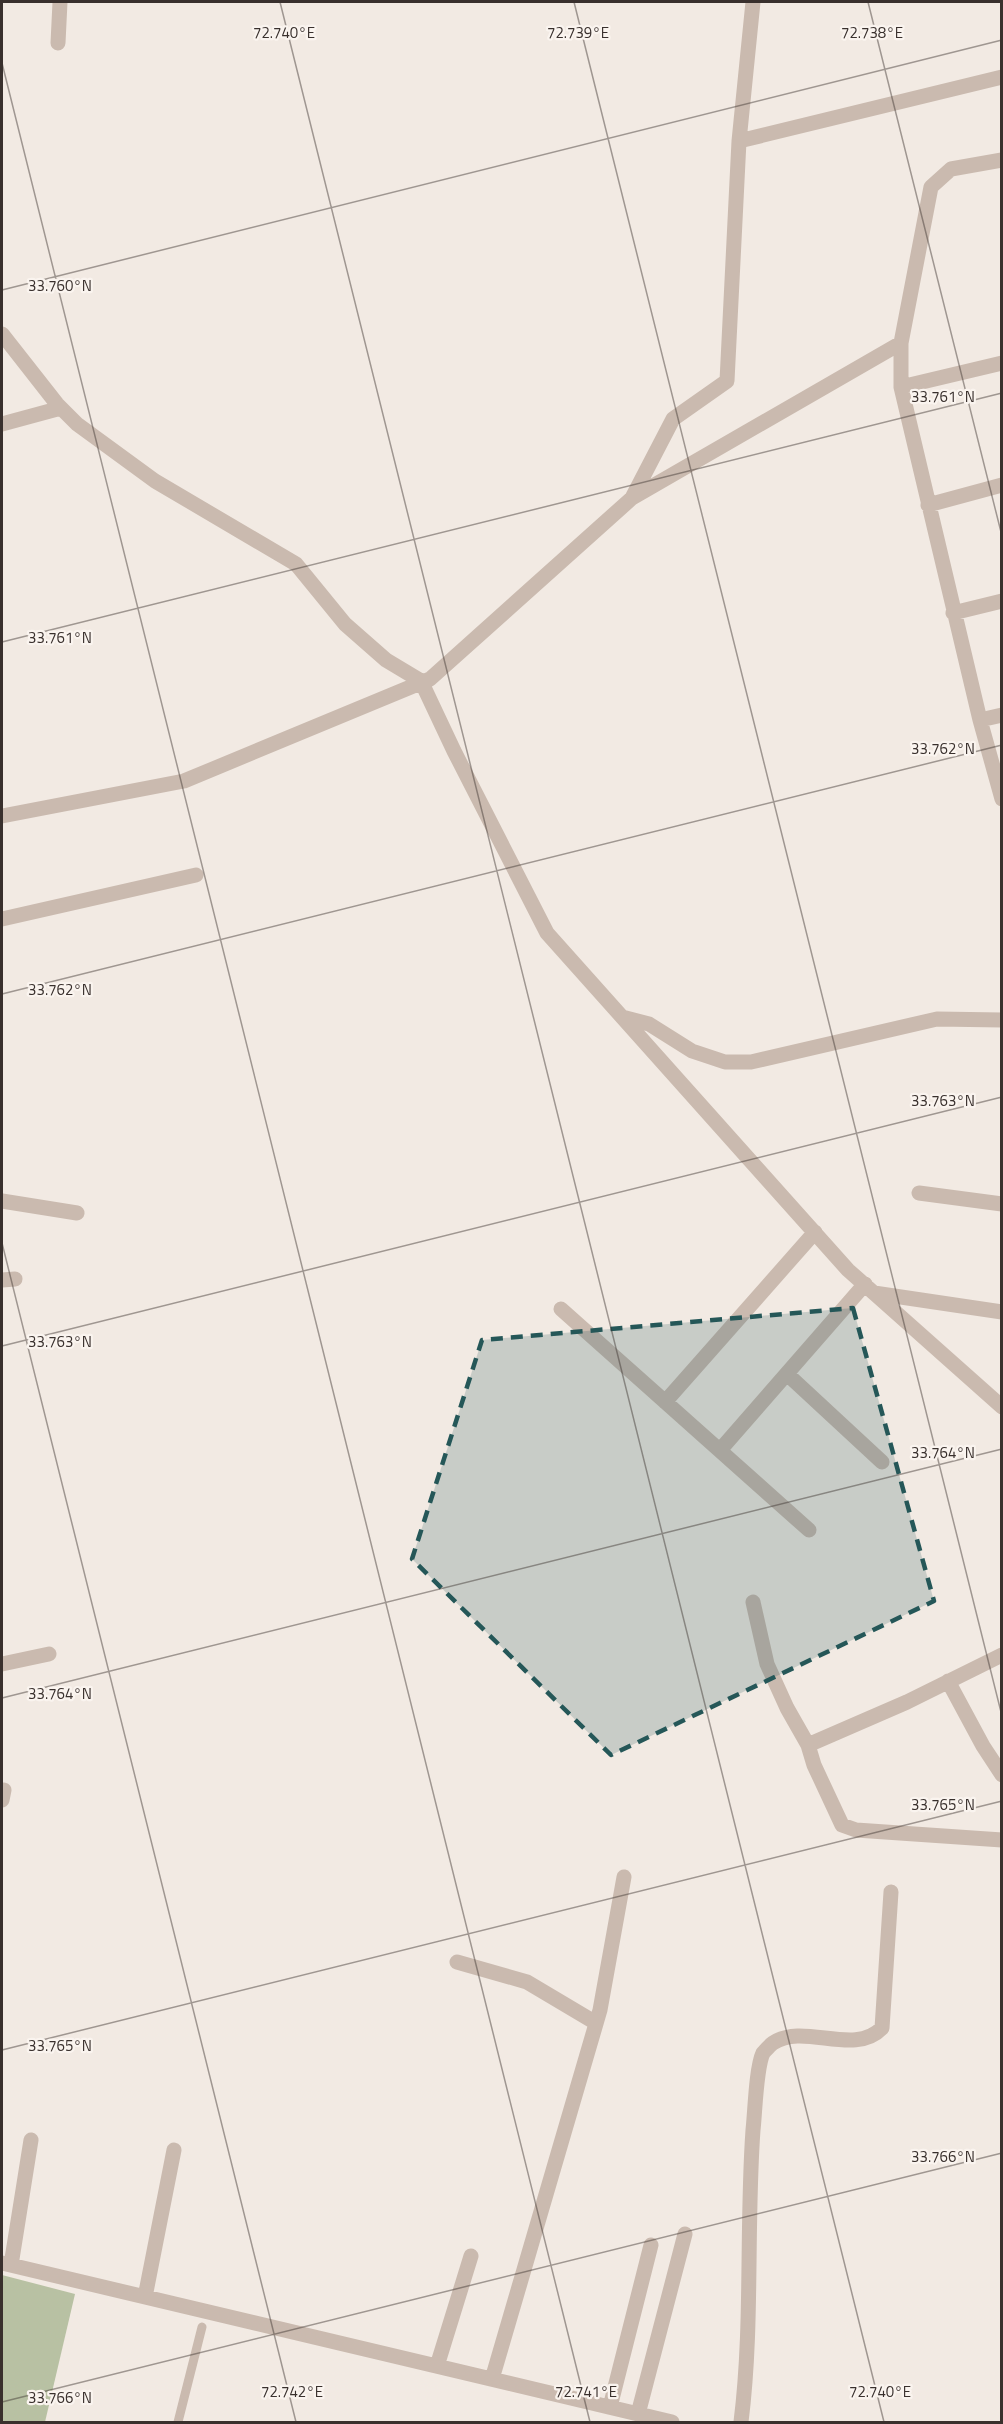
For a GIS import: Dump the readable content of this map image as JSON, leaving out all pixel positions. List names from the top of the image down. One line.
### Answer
{"coordinates":["72.740°E","72.739°E","72.738°E","33.760°N","33.761°N","33.762°N","33.763°N","33.764°N","33.765°N","33.766°N","72.742°E","72.741°E"]}
